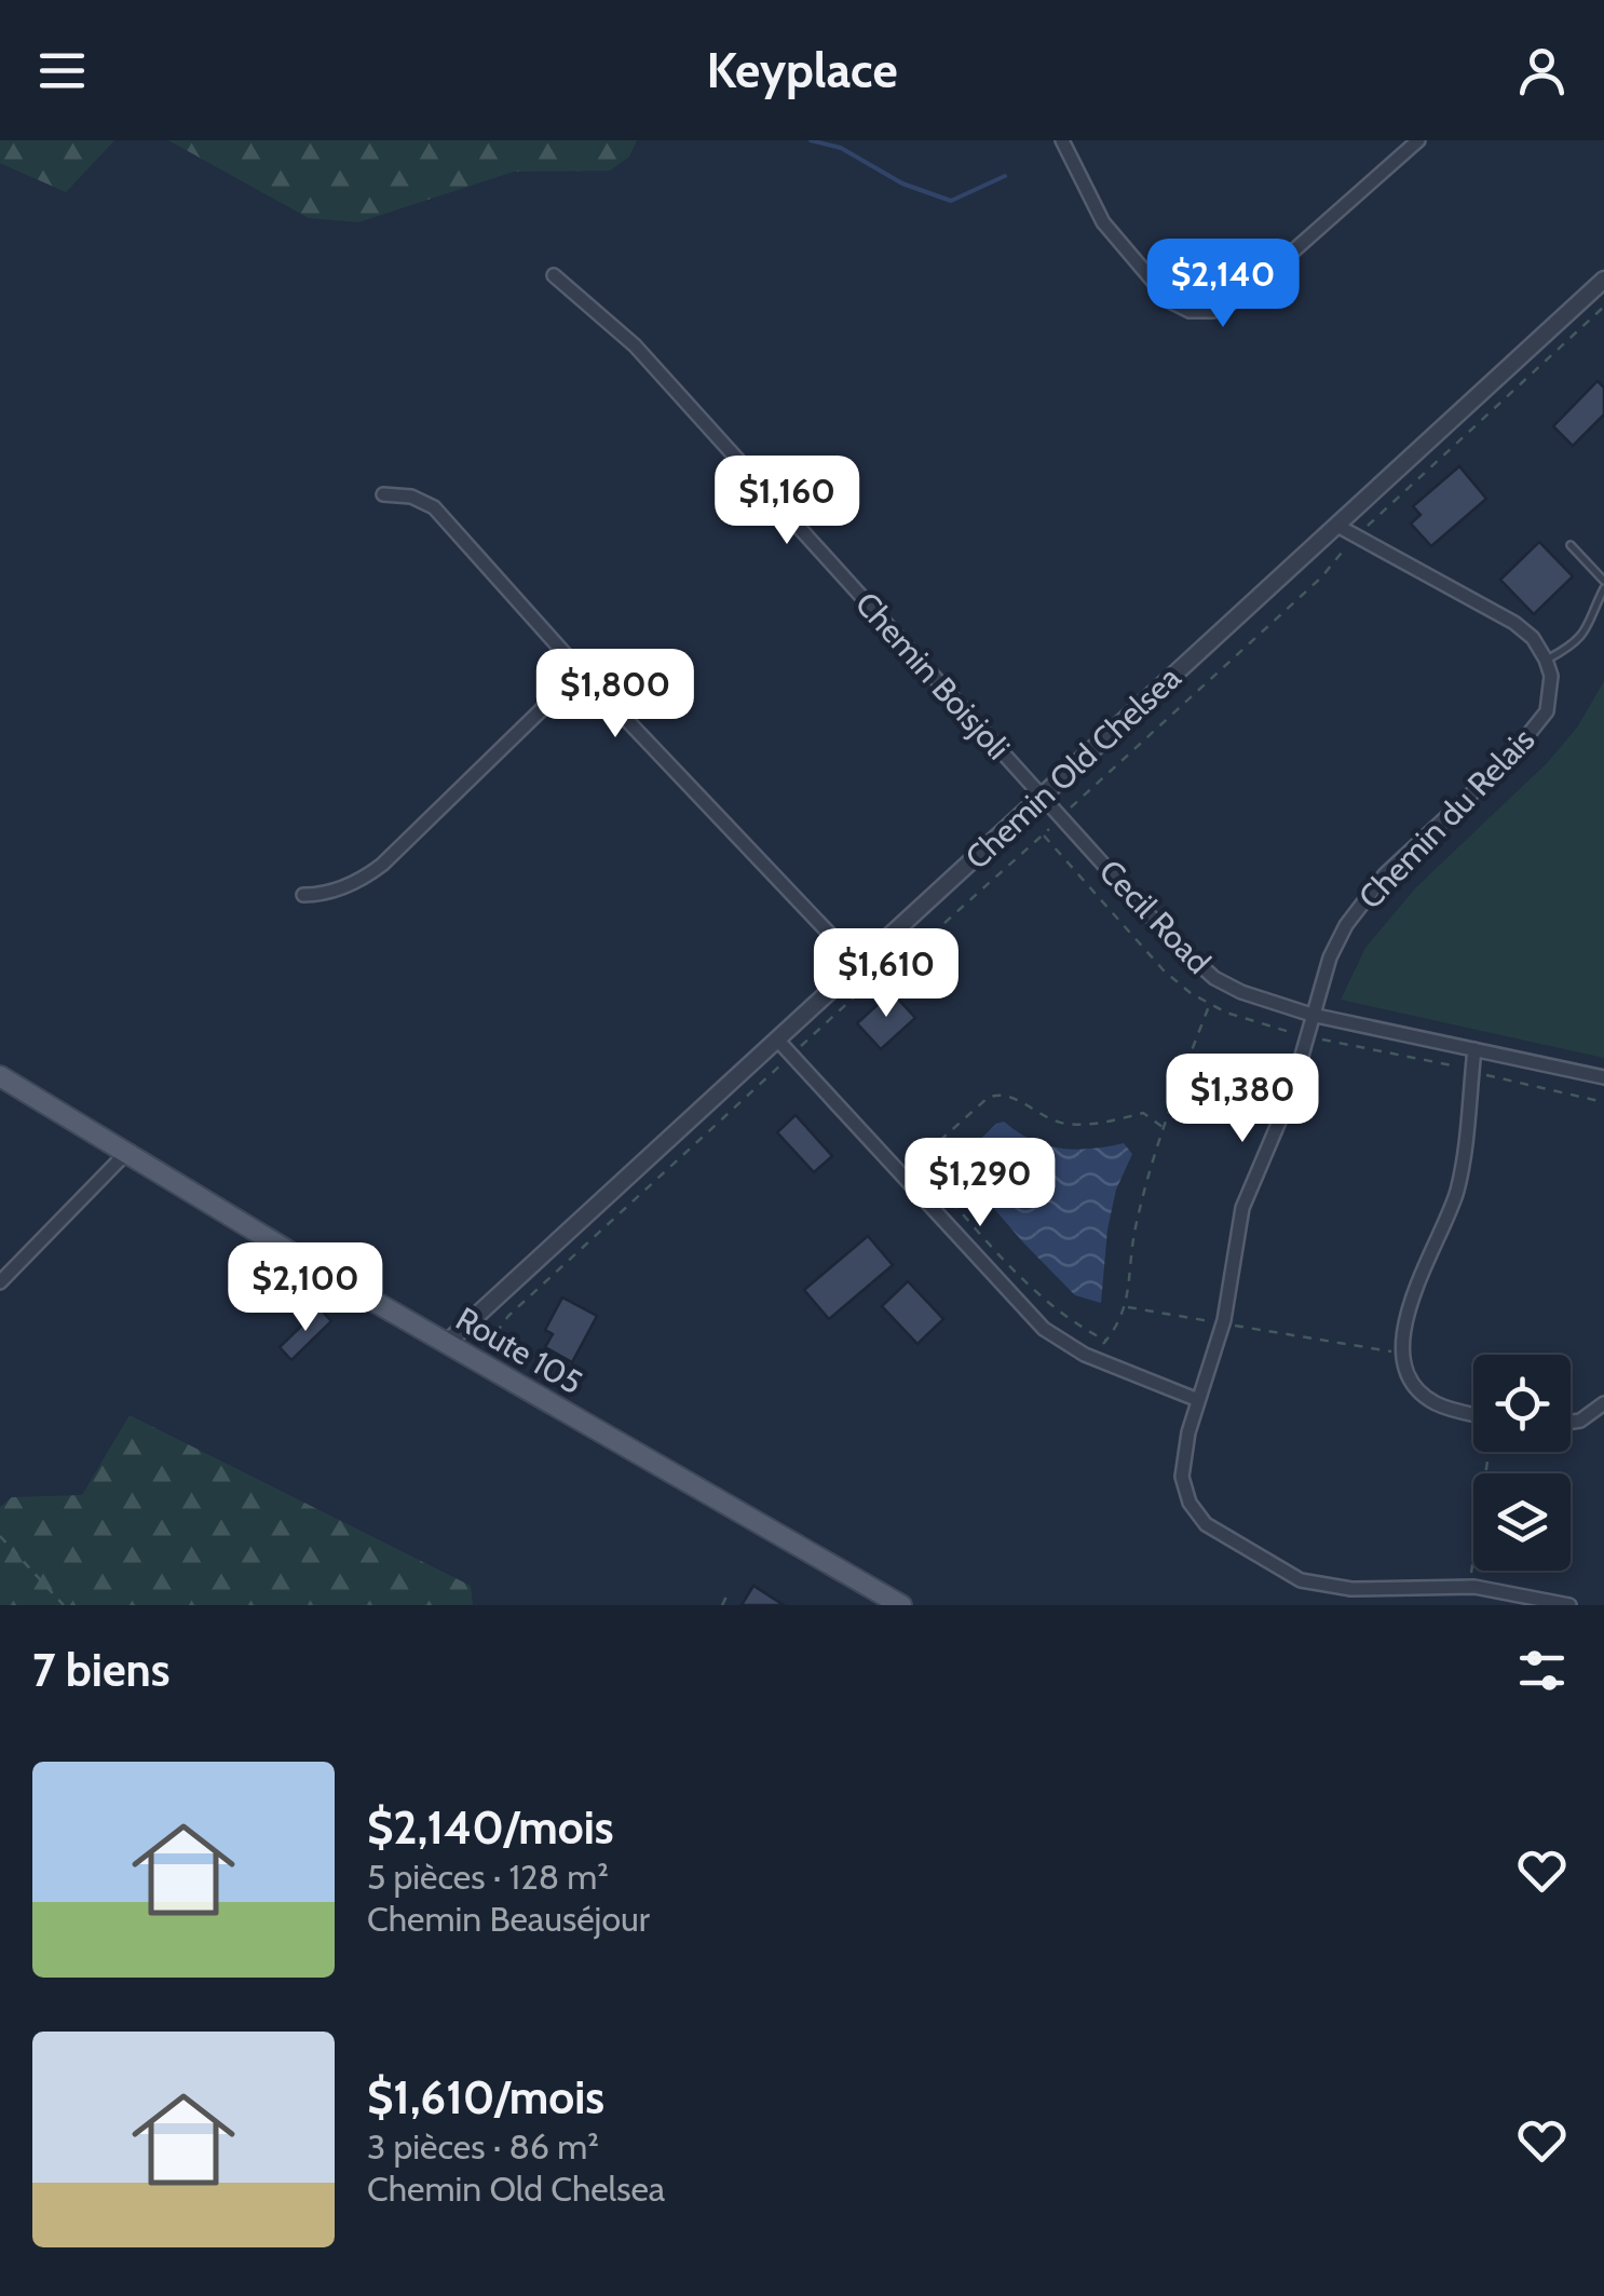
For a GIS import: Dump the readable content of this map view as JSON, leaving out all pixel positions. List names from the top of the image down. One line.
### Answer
{"streets":{"main road":["Route 105"],"street":["Chemin Boisjoli","Chemin Old Chelsea","Chemin du Relais","Cecil Road"]},"crossings":[["Chemin Boisjoli","Chemin Old Chelsea"],["Chemin Boisjoli","Cecil Road"],["Chemin Old Chelsea","Cecil Road"],["Chemin Old Chelsea","Route 105"],["Chemin du Relais","Cecil Road"]],"page":{"header":"Keyplace","price":["$2,140","$1,160","$1,800","$1,610","$1,380","$1,290","$2,100"],"heading":"7 biens","list":[{"name":"$2,140/mois","note":"5 pièces · 128 m² · Chemin Beauséjour"},{"name":"$1,610/mois","note":"3 pièces · 86 m² · Chemin Old Chelsea"}]}}
